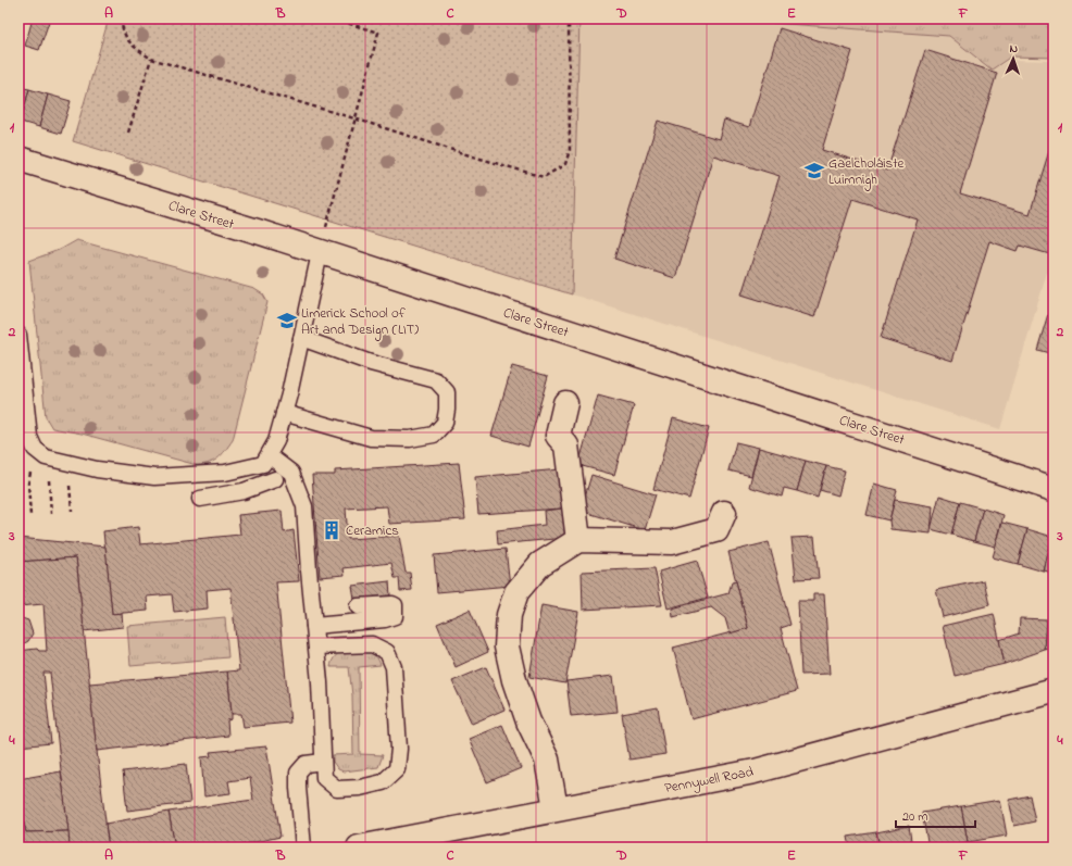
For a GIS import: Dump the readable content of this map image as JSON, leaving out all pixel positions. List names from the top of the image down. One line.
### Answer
{"streets":{"main road":["Clare Street","Pennywell Road"]},"places":{"school or university":["Gaelcholáiste Luimnigh","Limerick School of Art and Design (LIT)"],"building":["Ceramics"]},"scale_bar":"20 m","north":"top","grid":{"columns":["A","B","C","D","E","F"],"rows":["1","2","3","4"]}}
